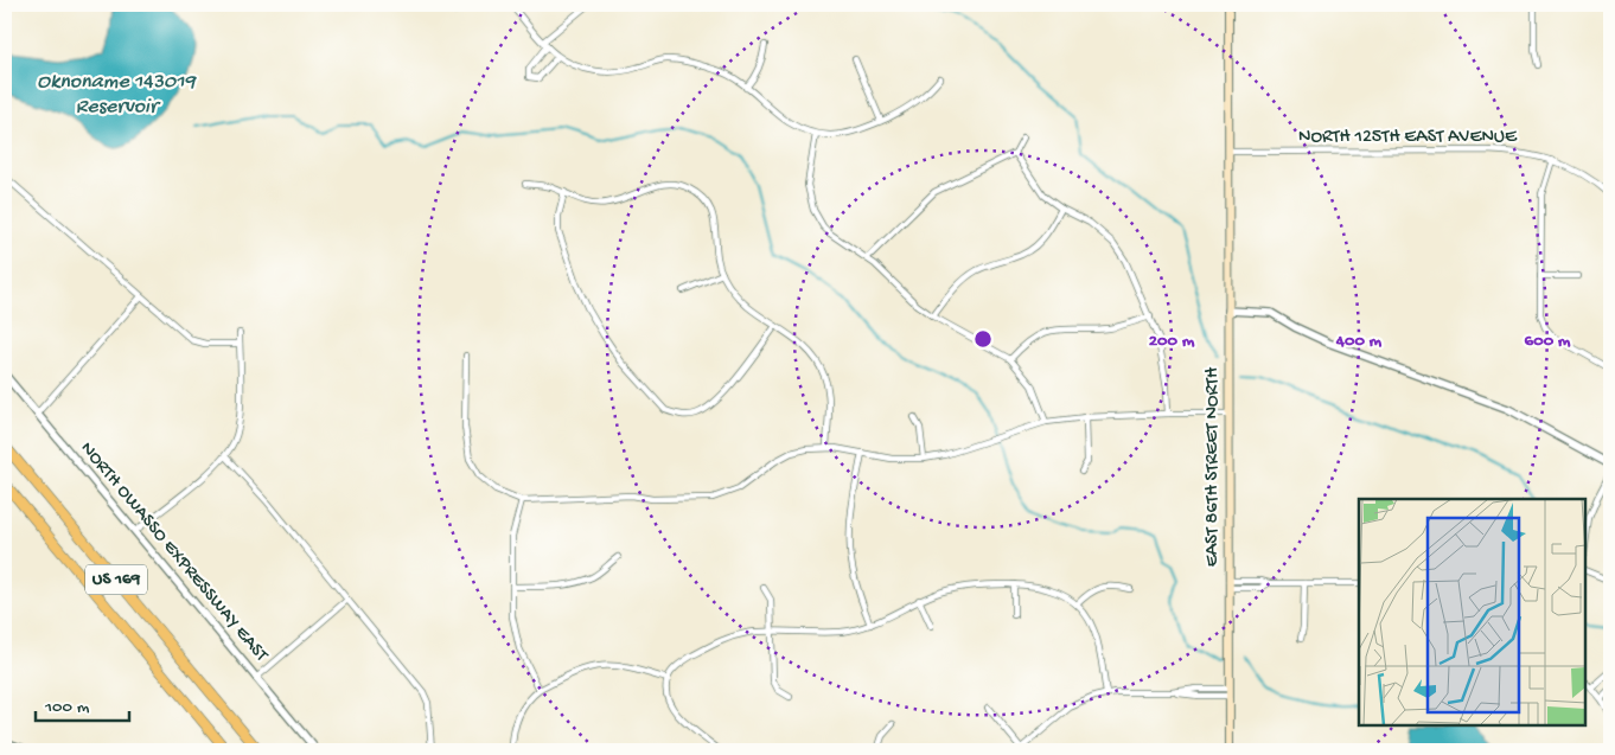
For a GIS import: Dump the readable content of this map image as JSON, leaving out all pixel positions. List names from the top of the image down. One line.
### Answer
{"streets":{"highway":["US 169"],"main road":["EAST 86TH STREET NORTH"],"street":["NORTH 125TH EAST AVENUE","NORTH OWASSO EXPRESSWAY EAST"]},"crossings":[["NORTH 125TH EAST AVENUE","EAST 86TH STREET NORTH"]],"water":["Oknoname 143019 Reservoir"],"scale_bar":"100 m","rings":["200 m","400 m","600 m"]}
